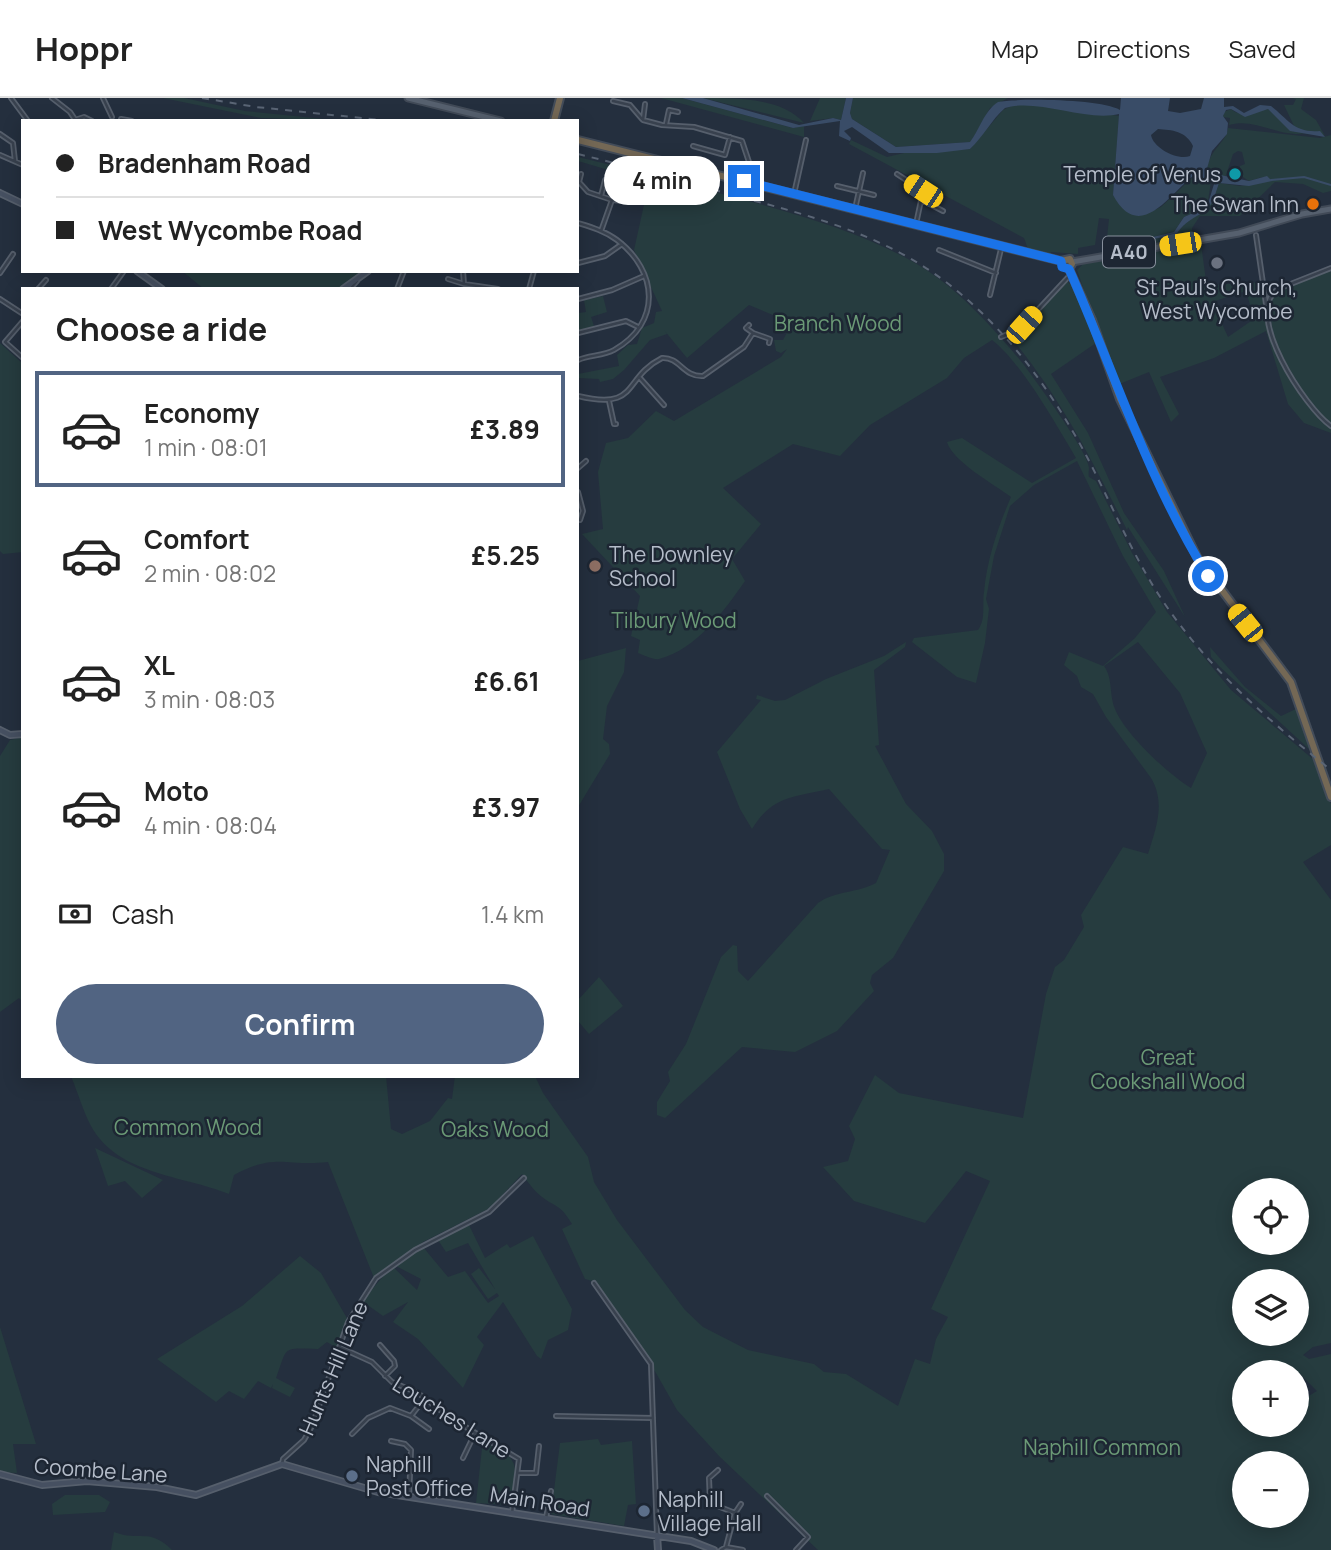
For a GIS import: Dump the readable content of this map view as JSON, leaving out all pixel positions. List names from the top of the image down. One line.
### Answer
{"streets":{"main road":["A40"],"street":["Hunts Hill Lane","Louches Lane","Coombe Lane","Main Road"]},"crossings":[["Hunts Hill Lane","Louches Lane"],["Hunts Hill Lane","Coombe Lane"],["Hunts Hill Lane","Main Road"],["Louches Lane","Main Road"],["Coombe Lane","Main Road"]],"parks":["Branch Wood","Tilbury Wood","Great Cookshall Wood","Common Wood","Oaks Wood","Naphill Common"],"places":["Temple of Venus","The Swan Inn","St Paul's Church, West Wycombe","The Downley School","Naphill Post Office","Naphill Village Hall"],"page":{"header":"Hoppr","nav":["Map","Directions","Saved"],"banner":["Bradenham Road","West Wycombe Road"],"bubble":"4 min","heading":"Choose a ride","list":[{"name":"Economy","note":"1 min · 08:01","value":"£3.89"},{"name":"Comfort","note":"2 min · 08:02","value":"£5.25"},{"name":"XL","note":"3 min · 08:03","value":"£6.61"},{"name":"Moto","note":"4 min · 08:04","value":"£3.97"}],"pay":["Cash","1.4 km"],"buttons":"Confirm","map_buttons":["+","−"]}}
